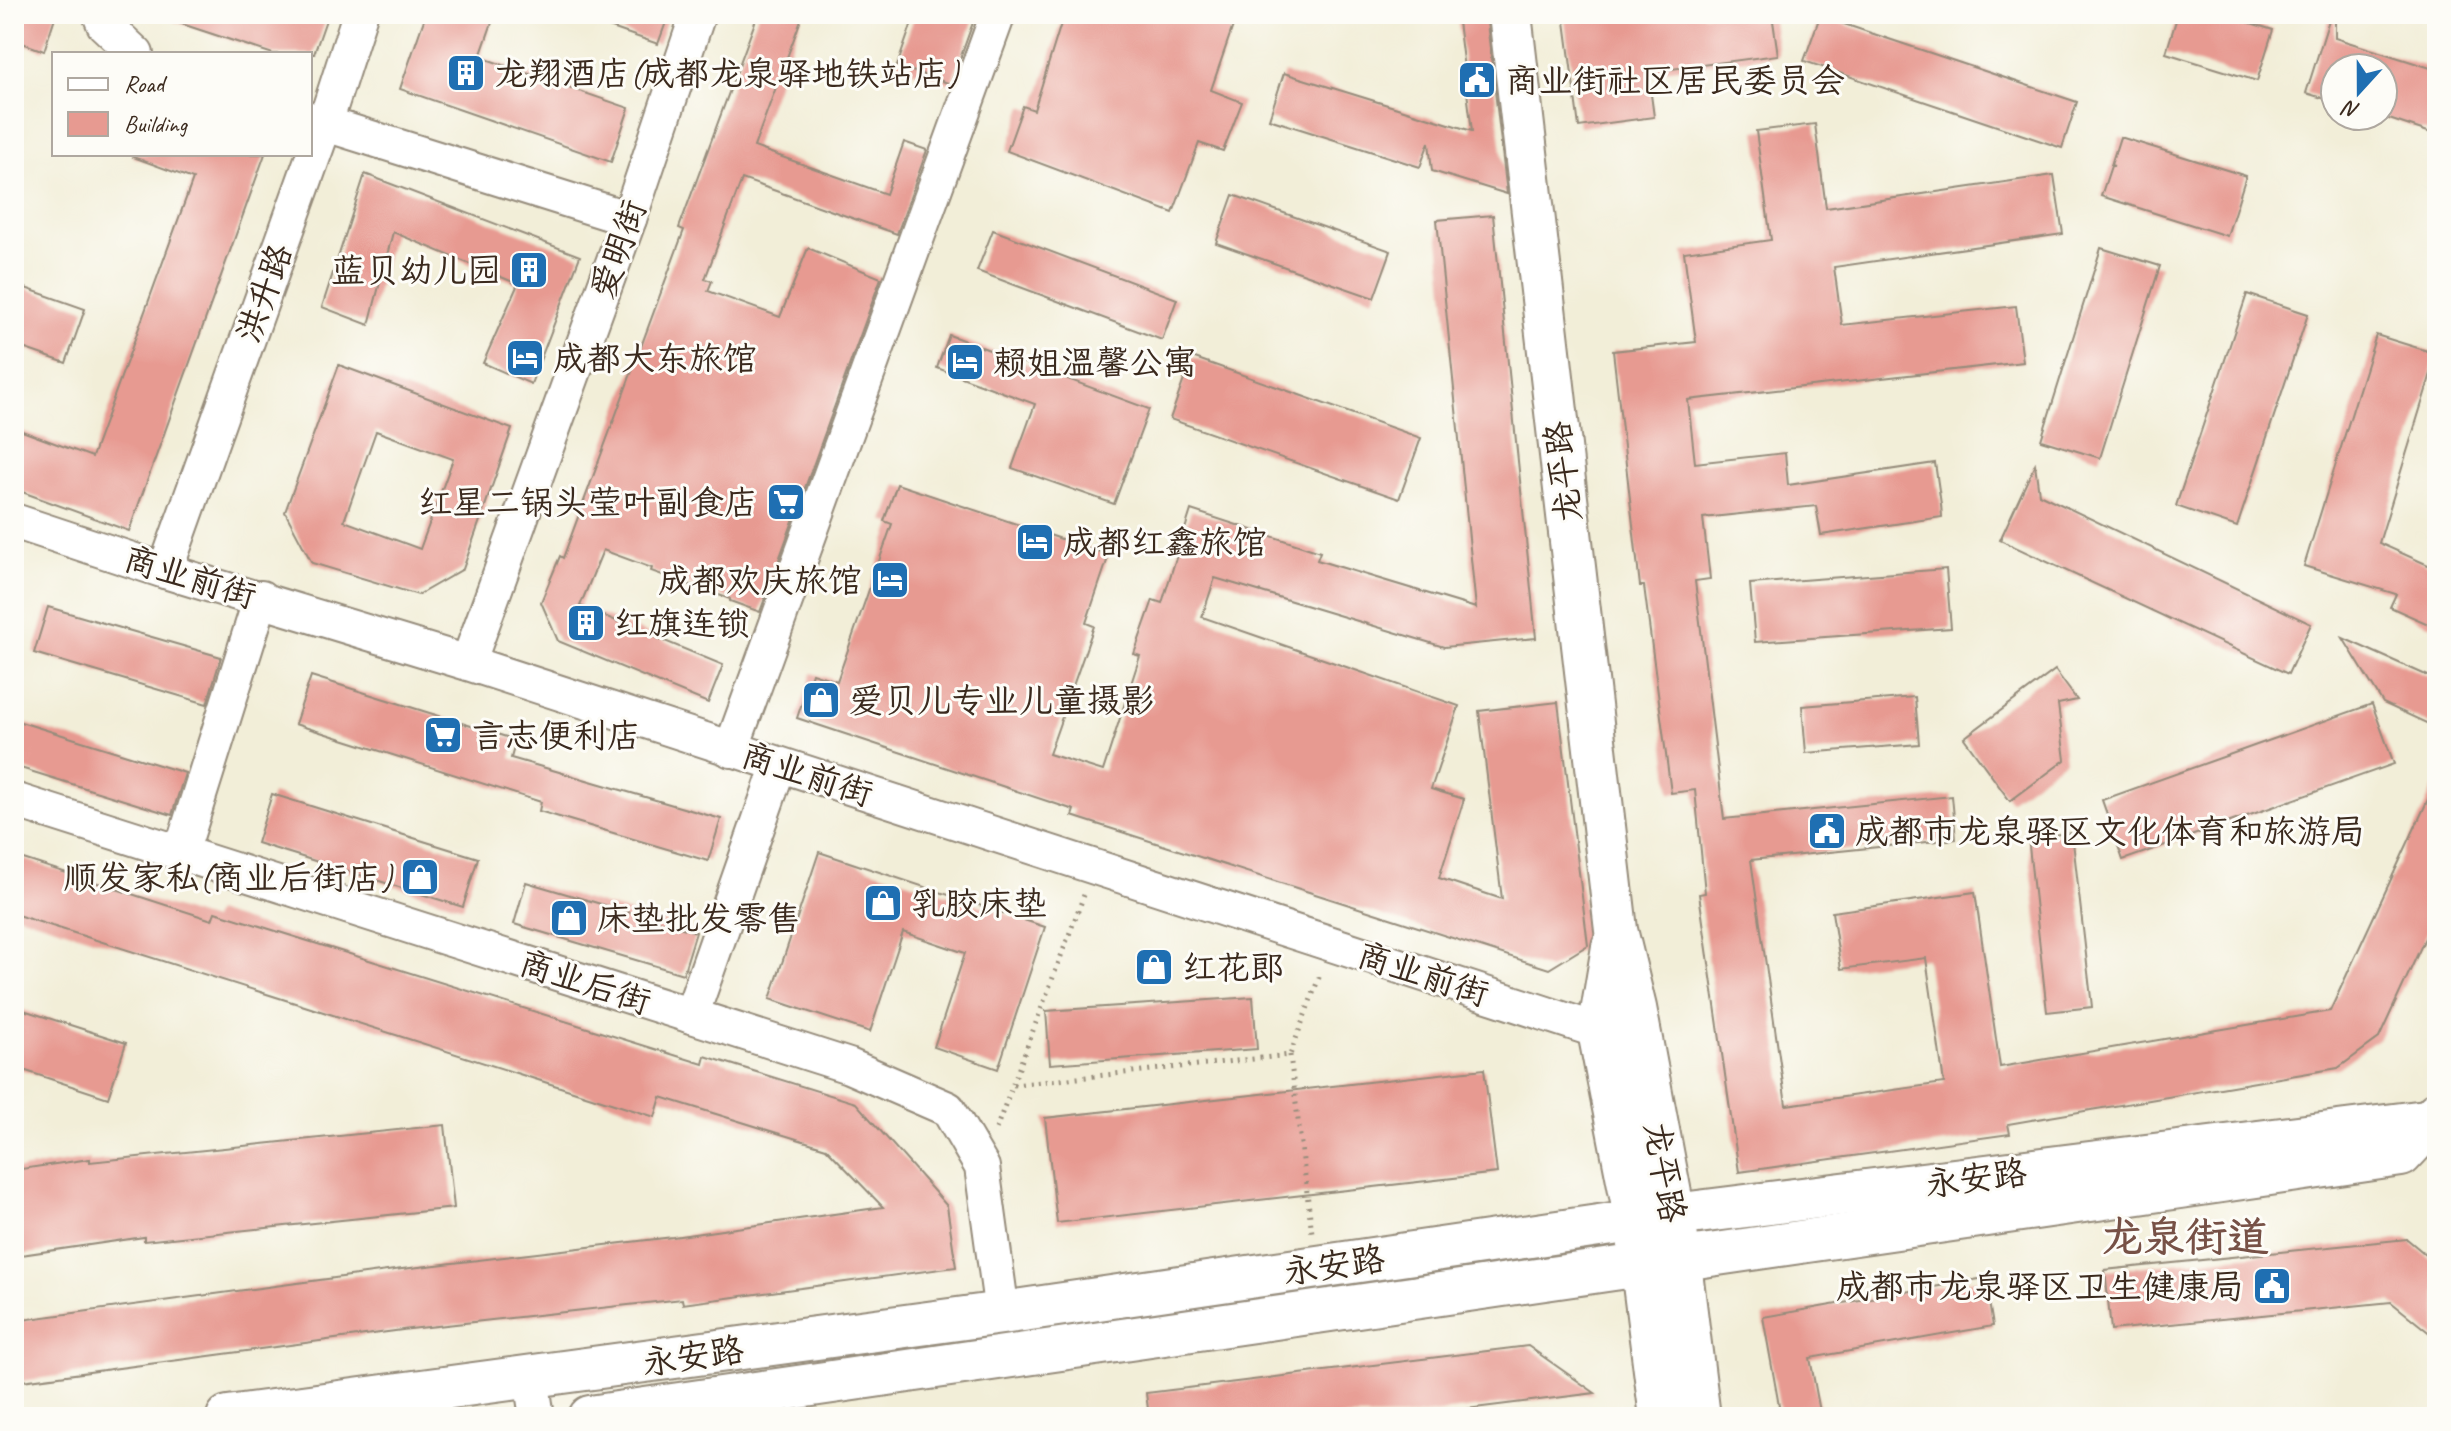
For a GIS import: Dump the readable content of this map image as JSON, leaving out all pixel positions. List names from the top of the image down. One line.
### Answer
{"streets":{"street":["爱明街","洪升路","龙平路","商业前街","商业后街","永安路"]},"crossings":[["爱明街","商业前街"],["洪升路","商业前街"],["龙平路","商业前街"],["龙平路","永安路"],["商业后街","永安路"]],"districts":["龙泉街道"],"places":{"building":["龙翔酒店(成都龙泉驿地铁站店)","蓝贝幼儿园","红旗连锁"],"public building":["商业街社区居民委员会","成都市龙泉驿区文化体育和旅游局","成都市龙泉驿区卫生健康局"],"hotel":["成都大东旅馆","赖姐温馨公寓","成都红鑫旅馆","成都欢庆旅馆"],"supermarket":["红星二锅头莹叶副食店","言志便利店"],"shop":["爱贝儿专业儿童摄影","顺发家私(商业后街店)","乳胶床垫","床垫批发零售","红花郎"]},"legend":["Road","Building"],"north":"bottom"}
